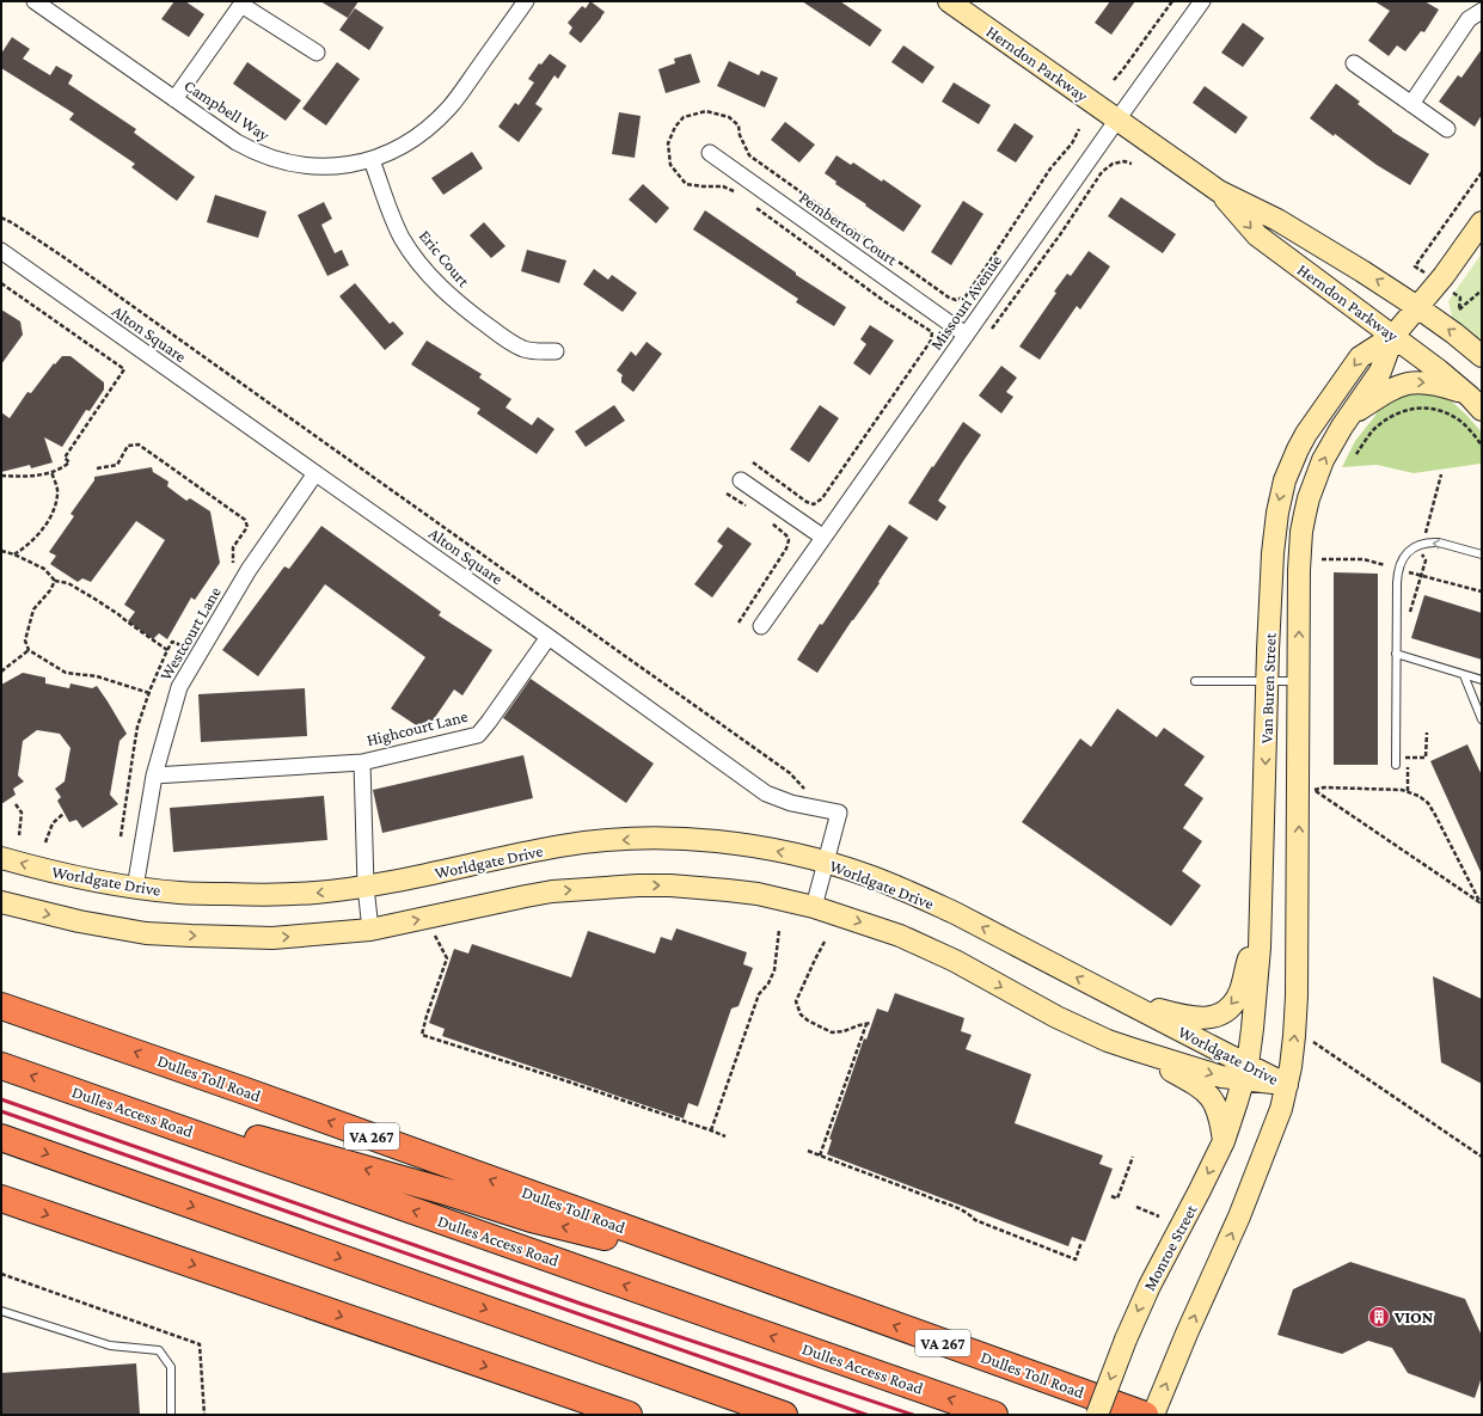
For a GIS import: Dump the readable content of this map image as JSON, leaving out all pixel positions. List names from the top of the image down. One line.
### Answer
{"streets":{"highway":["Dulles Toll Road","Dulles Access Road","VA 267"],"main road":["Herndon Parkway","Van Buren Street","Worldgate Drive","Monroe Street"],"street":["Campbell Way","Pemberton Court","Eric Court","Missouri Avenue","Alton Square","Westcourt Lane","Highcourt Lane"]},"crossings":[["Herndon Parkway","Missouri Avenue"],["Herndon Parkway","Van Buren Street"],["Campbell Way","Eric Court"],["Pemberton Court","Missouri Avenue"],["Alton Square","Westcourt Lane"],["Alton Square","Highcourt Lane"],["Alton Square","Worldgate Drive"],["Westcourt Lane","Highcourt Lane"],["Westcourt Lane","Worldgate Drive"],["Van Buren Street","Worldgate Drive"],["Van Buren Street","Monroe Street"],["Highcourt Lane","Worldgate Drive"],["Worldgate Drive","Monroe Street"]],"places":{"building":["VION"]}}
